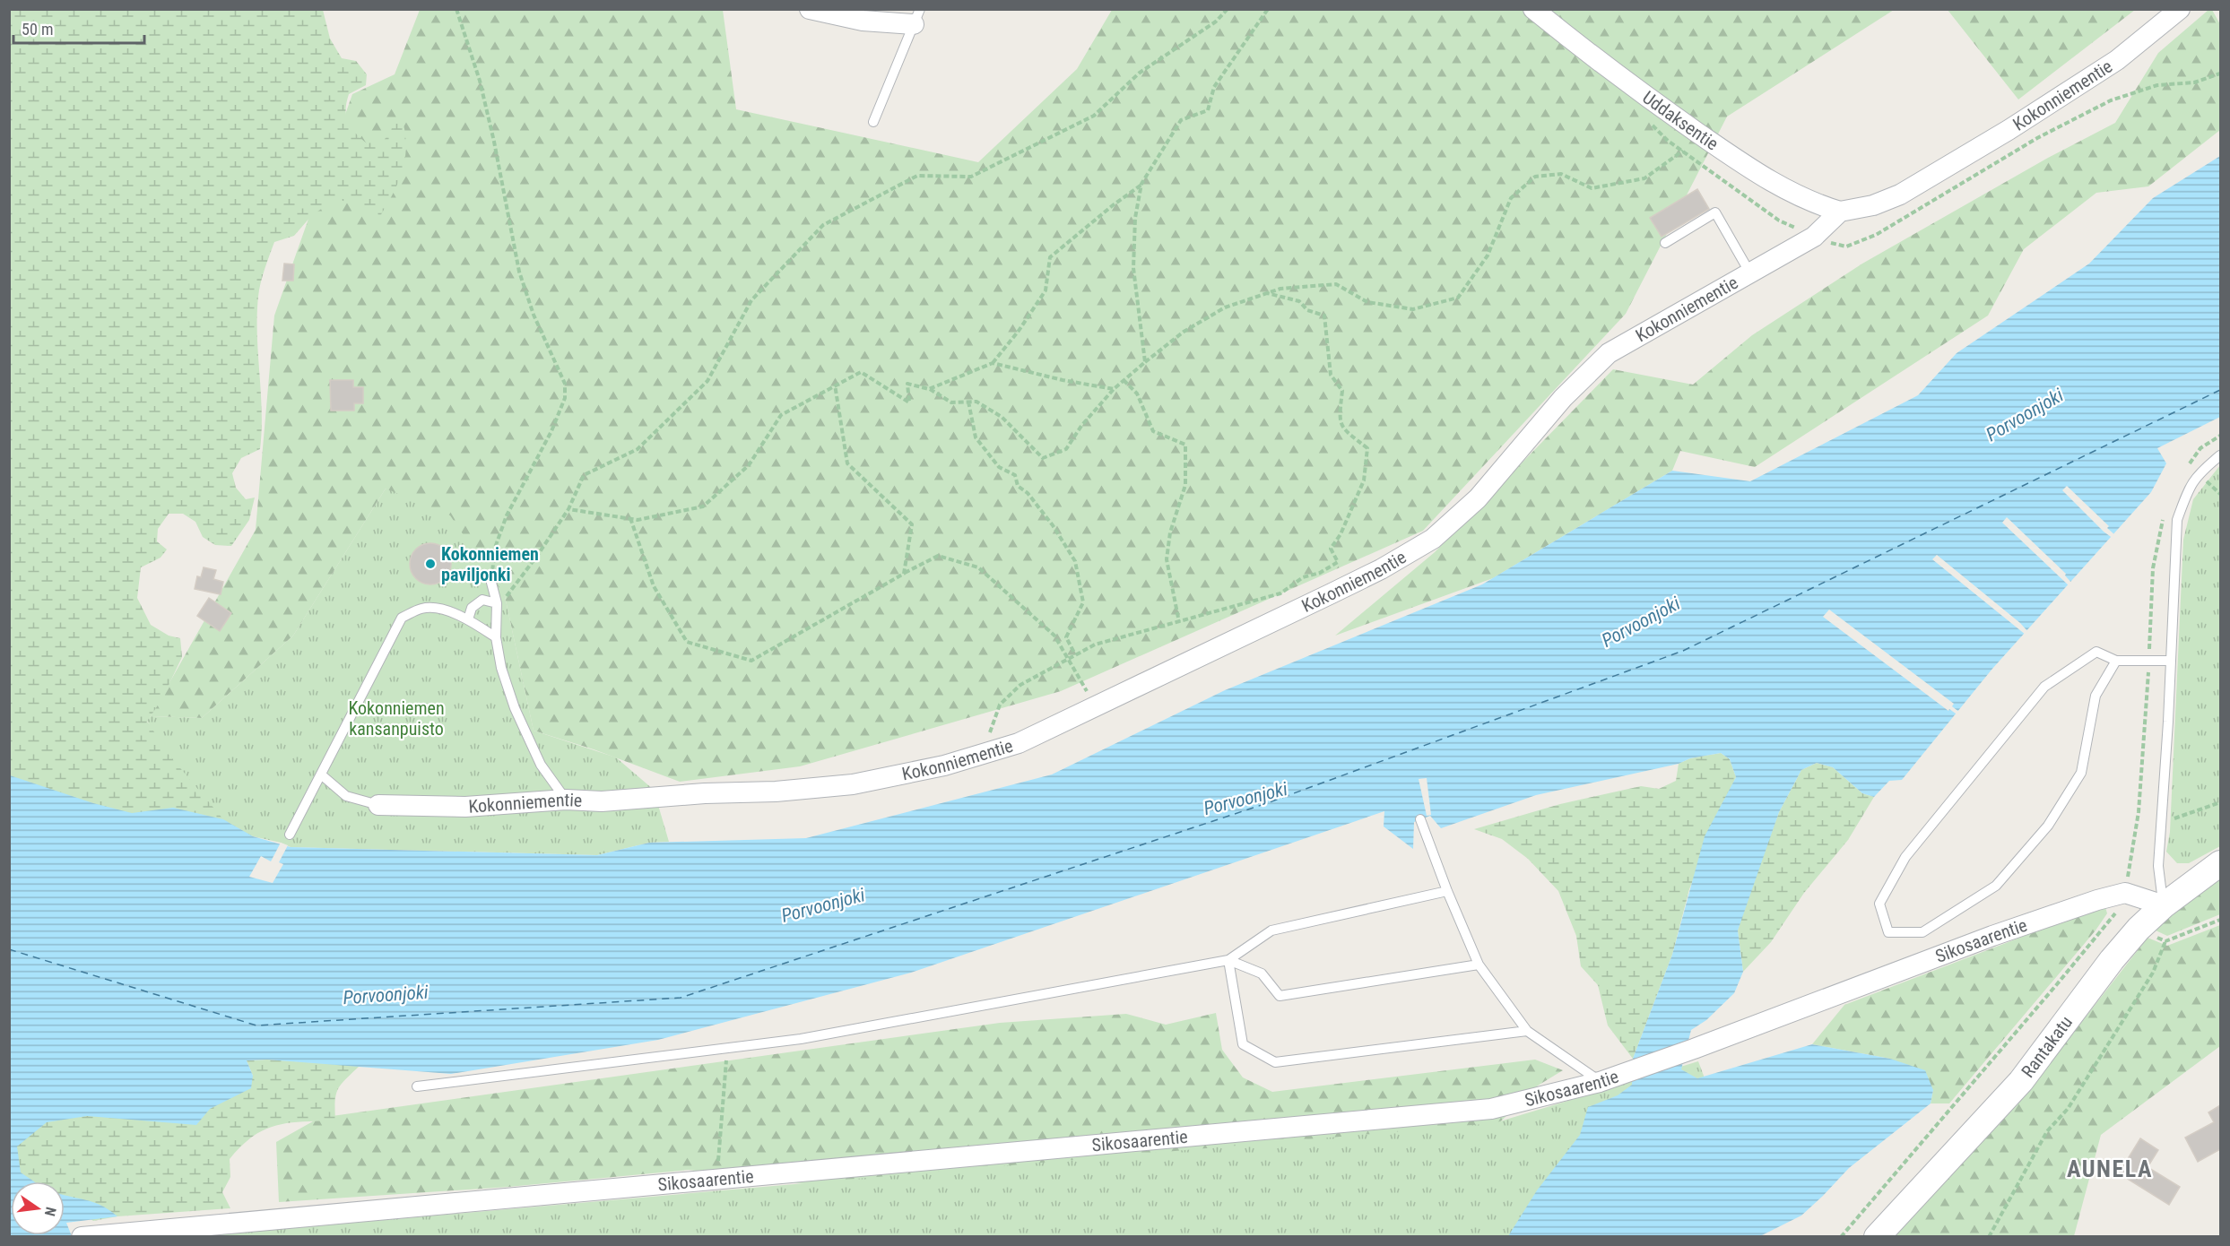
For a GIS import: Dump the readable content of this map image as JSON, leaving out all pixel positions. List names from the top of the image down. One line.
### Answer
{"streets":{"street":["Kokonniementie","Uddaksentie","Sikosaarentie","Rantakatu"]},"crossings":[["Kokonniementie","Uddaksentie"]],"districts":["AUNELA"],"water":["Porvoonjoki"],"parks":["Kokonniemen kansanpuisto"],"places":["Kokonniemen paviljonki"],"scale_bar":"50 m","north":"right"}
